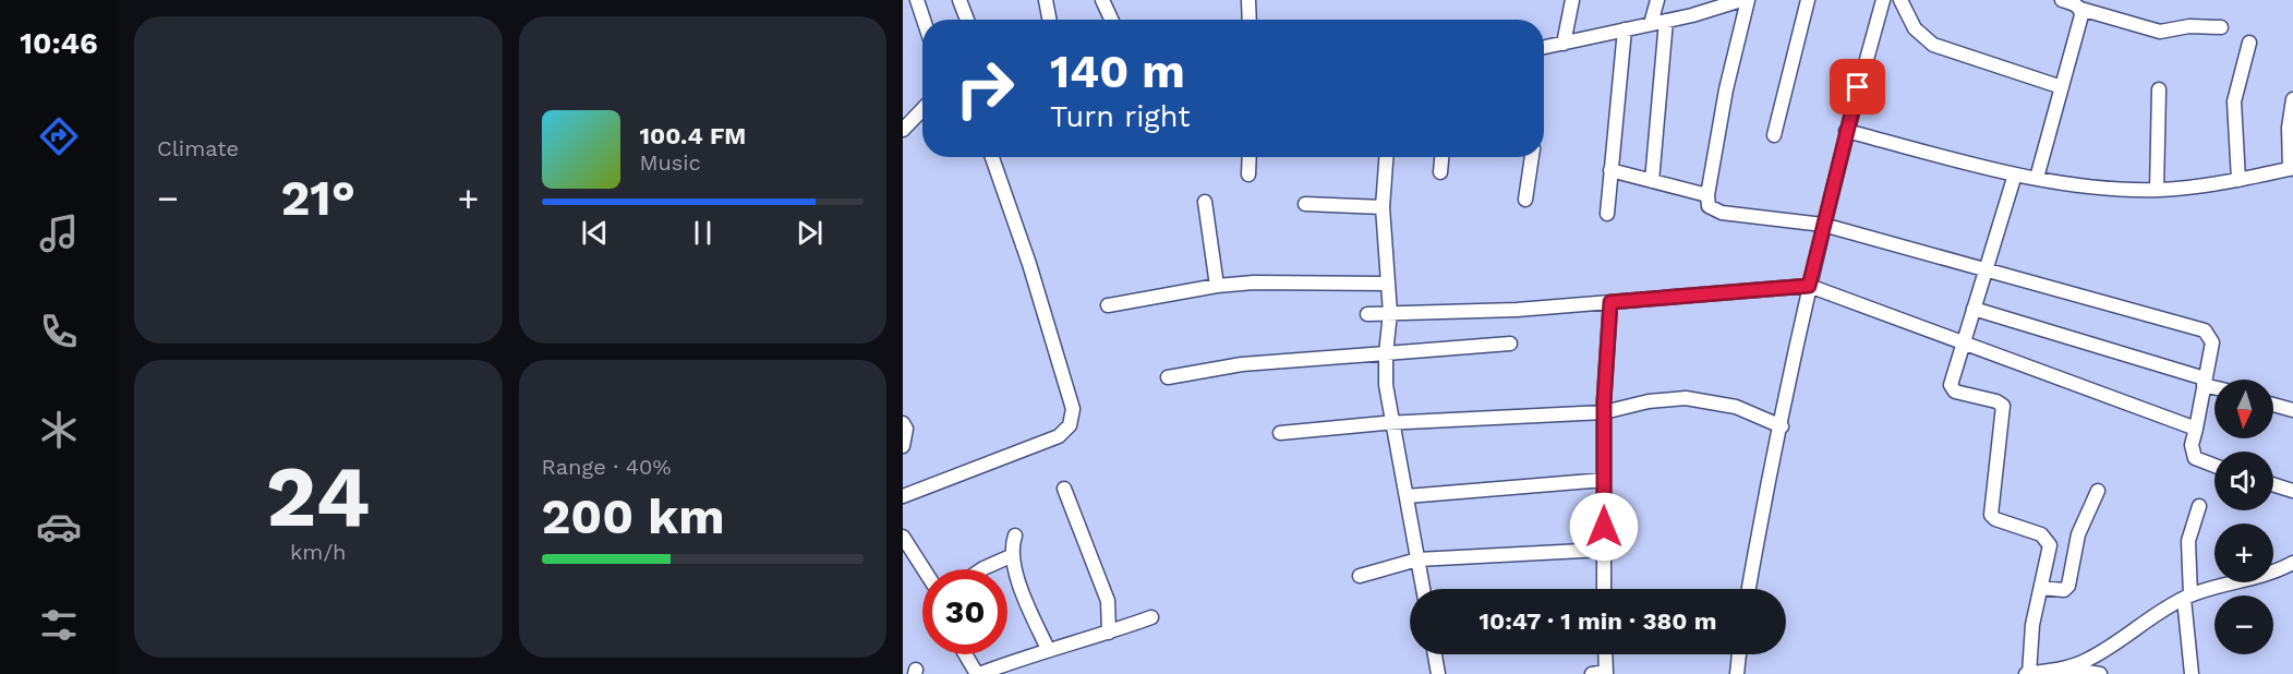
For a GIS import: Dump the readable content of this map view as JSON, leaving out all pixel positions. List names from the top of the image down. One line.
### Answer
{"north":"bottom","page":{"tabs":"10:46","tile":["Climate",["24","km/h"],["Range · 40%","200 km"]],"turn":["140 m","Turn right"],"song":["100.4 FM","Music"],"heat":["−","21°","+"],"map_buttons":["+","−"],"limit":"30","trip":"10:47 · 1 min · 380 m"}}
